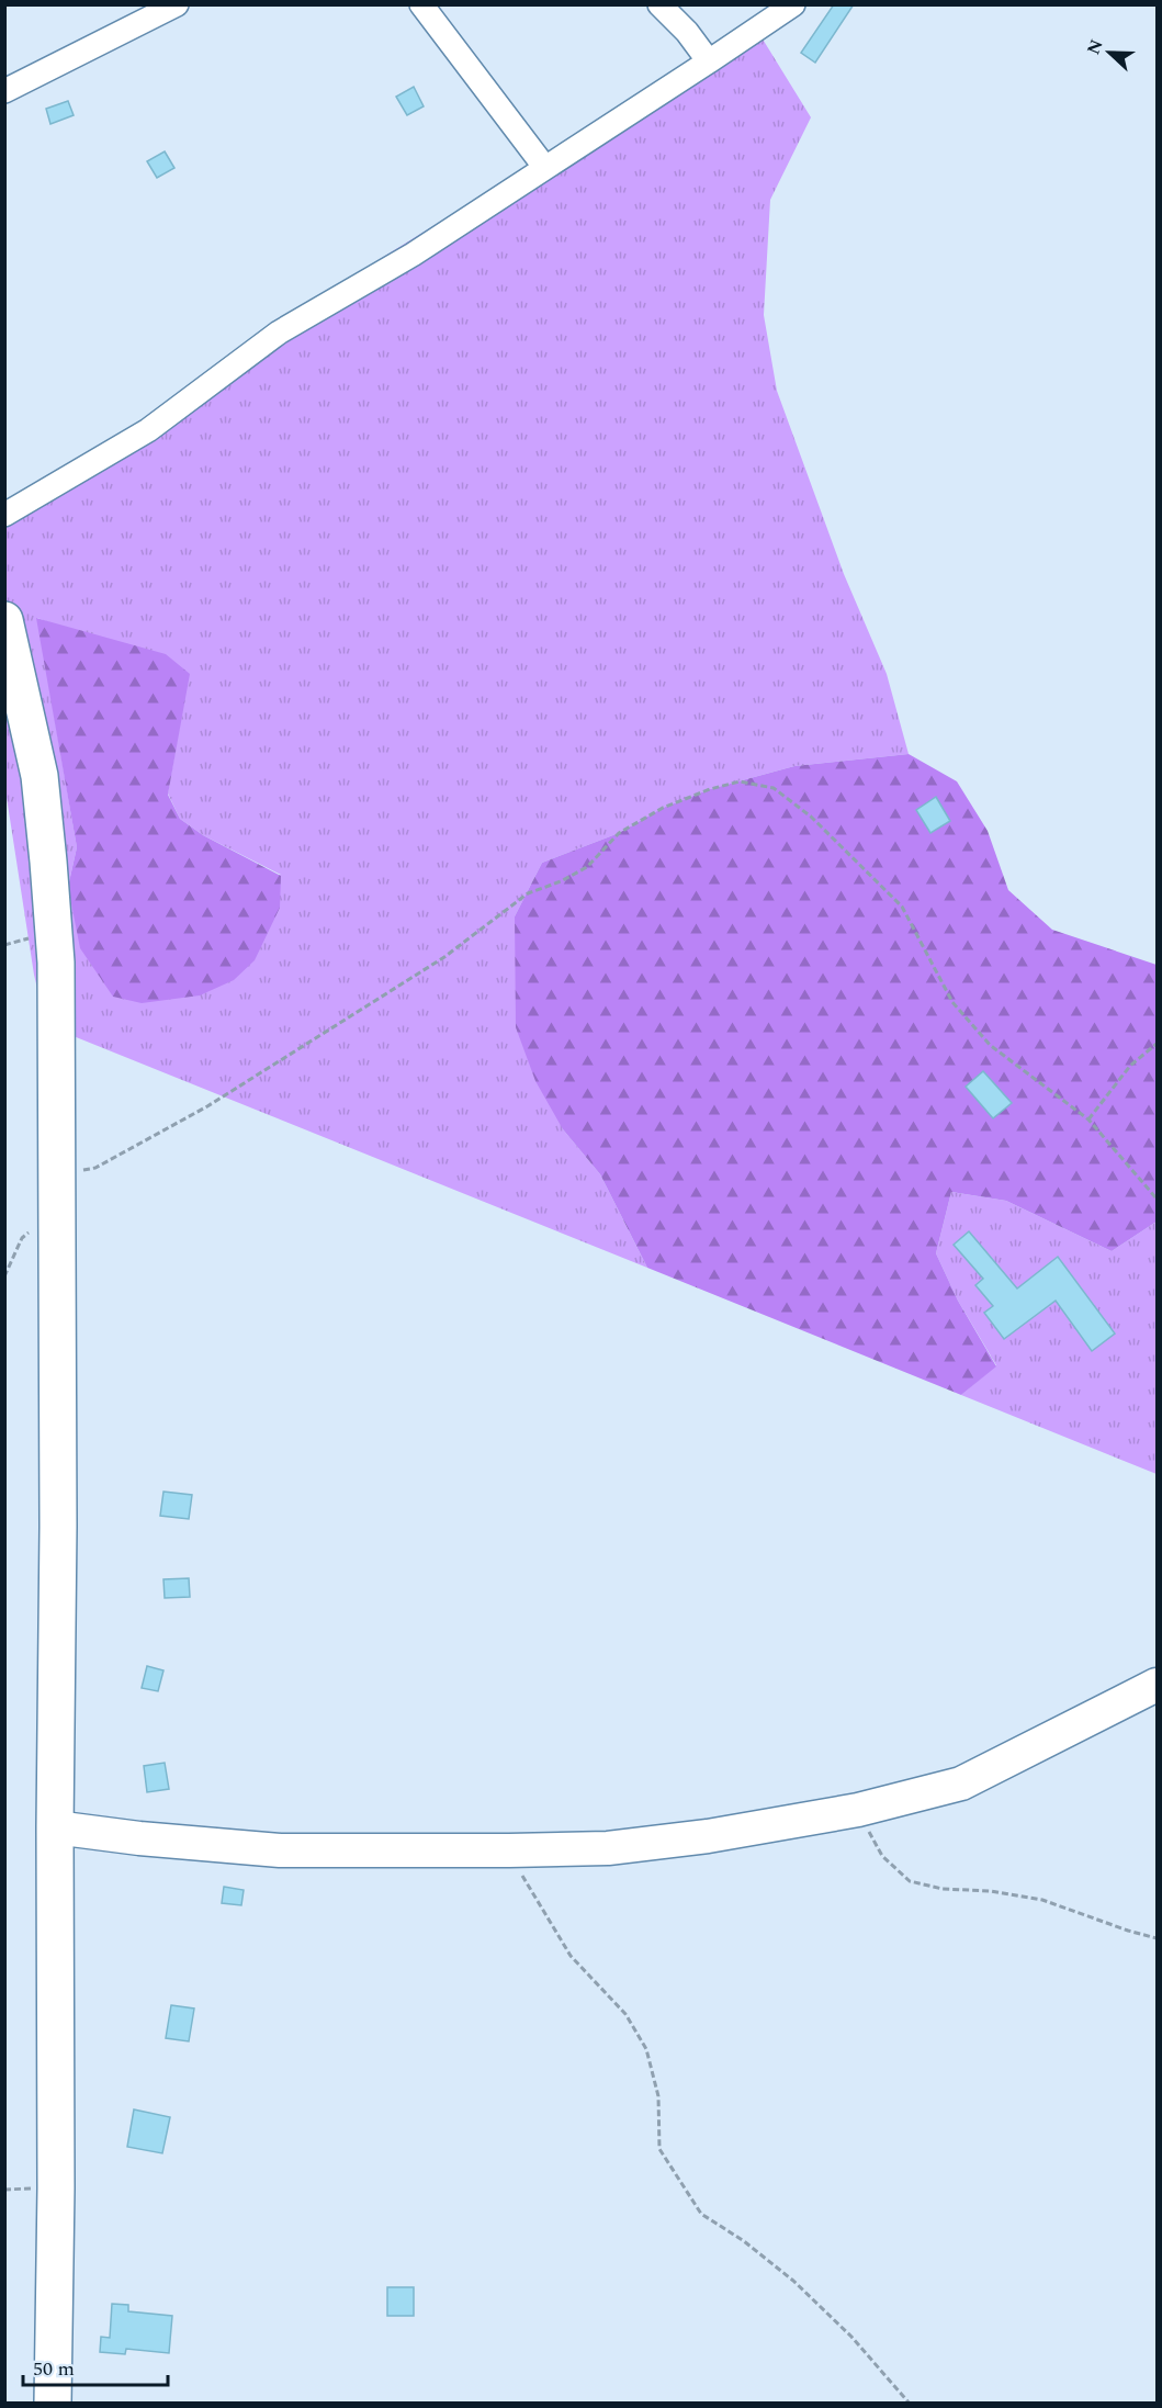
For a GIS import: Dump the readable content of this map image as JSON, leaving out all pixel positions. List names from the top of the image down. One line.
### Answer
{"scale_bar":"50 m","north":"left"}
